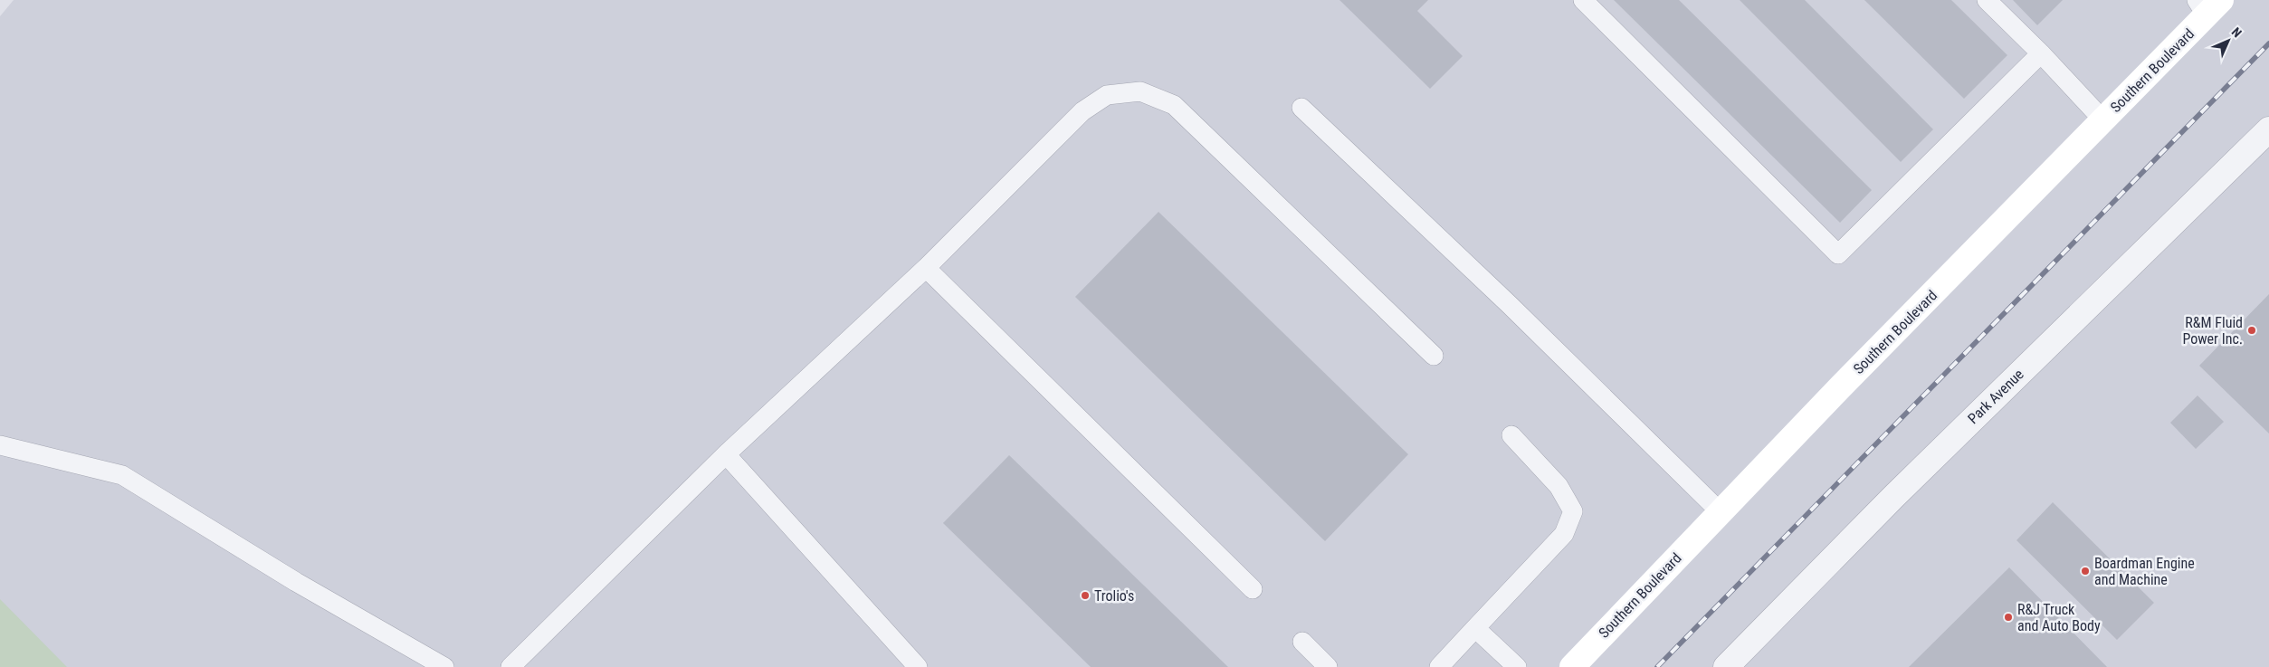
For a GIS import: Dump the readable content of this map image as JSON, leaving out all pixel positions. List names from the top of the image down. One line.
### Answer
{"streets":{"street":["Southern Boulevard","Park Avenue"]},"places":["R&M Fluid Power Inc.","Boardman Engine and Machine","Trolio's","R&J Truck and Auto Body"],"north":"top right"}
